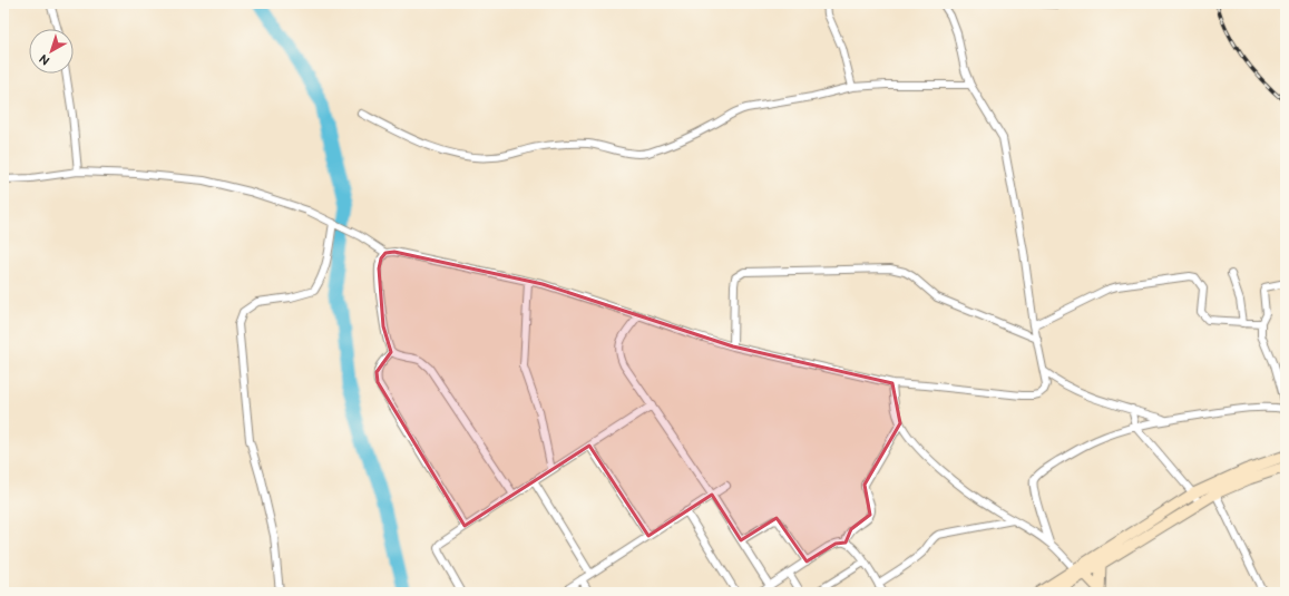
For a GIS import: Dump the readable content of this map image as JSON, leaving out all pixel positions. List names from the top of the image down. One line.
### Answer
{"north":"bottom left"}
